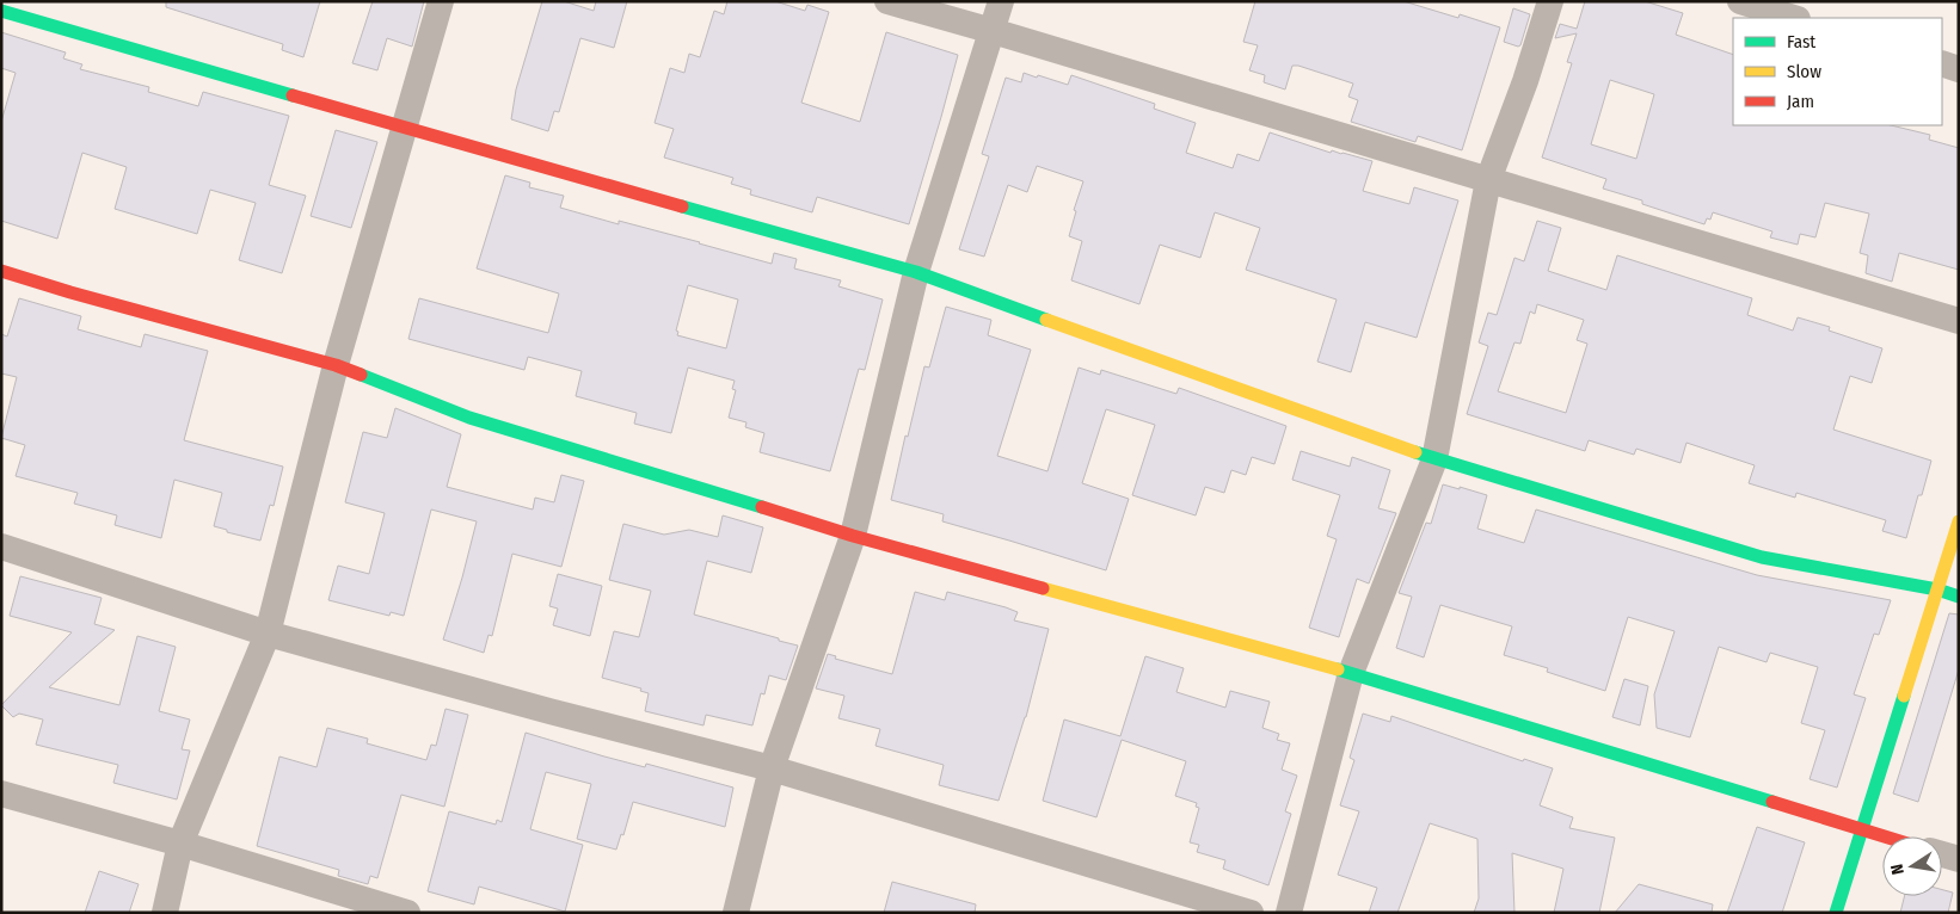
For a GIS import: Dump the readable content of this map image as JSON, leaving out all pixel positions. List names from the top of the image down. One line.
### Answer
{"legend":["Fast","Slow","Jam"],"north":"left"}
